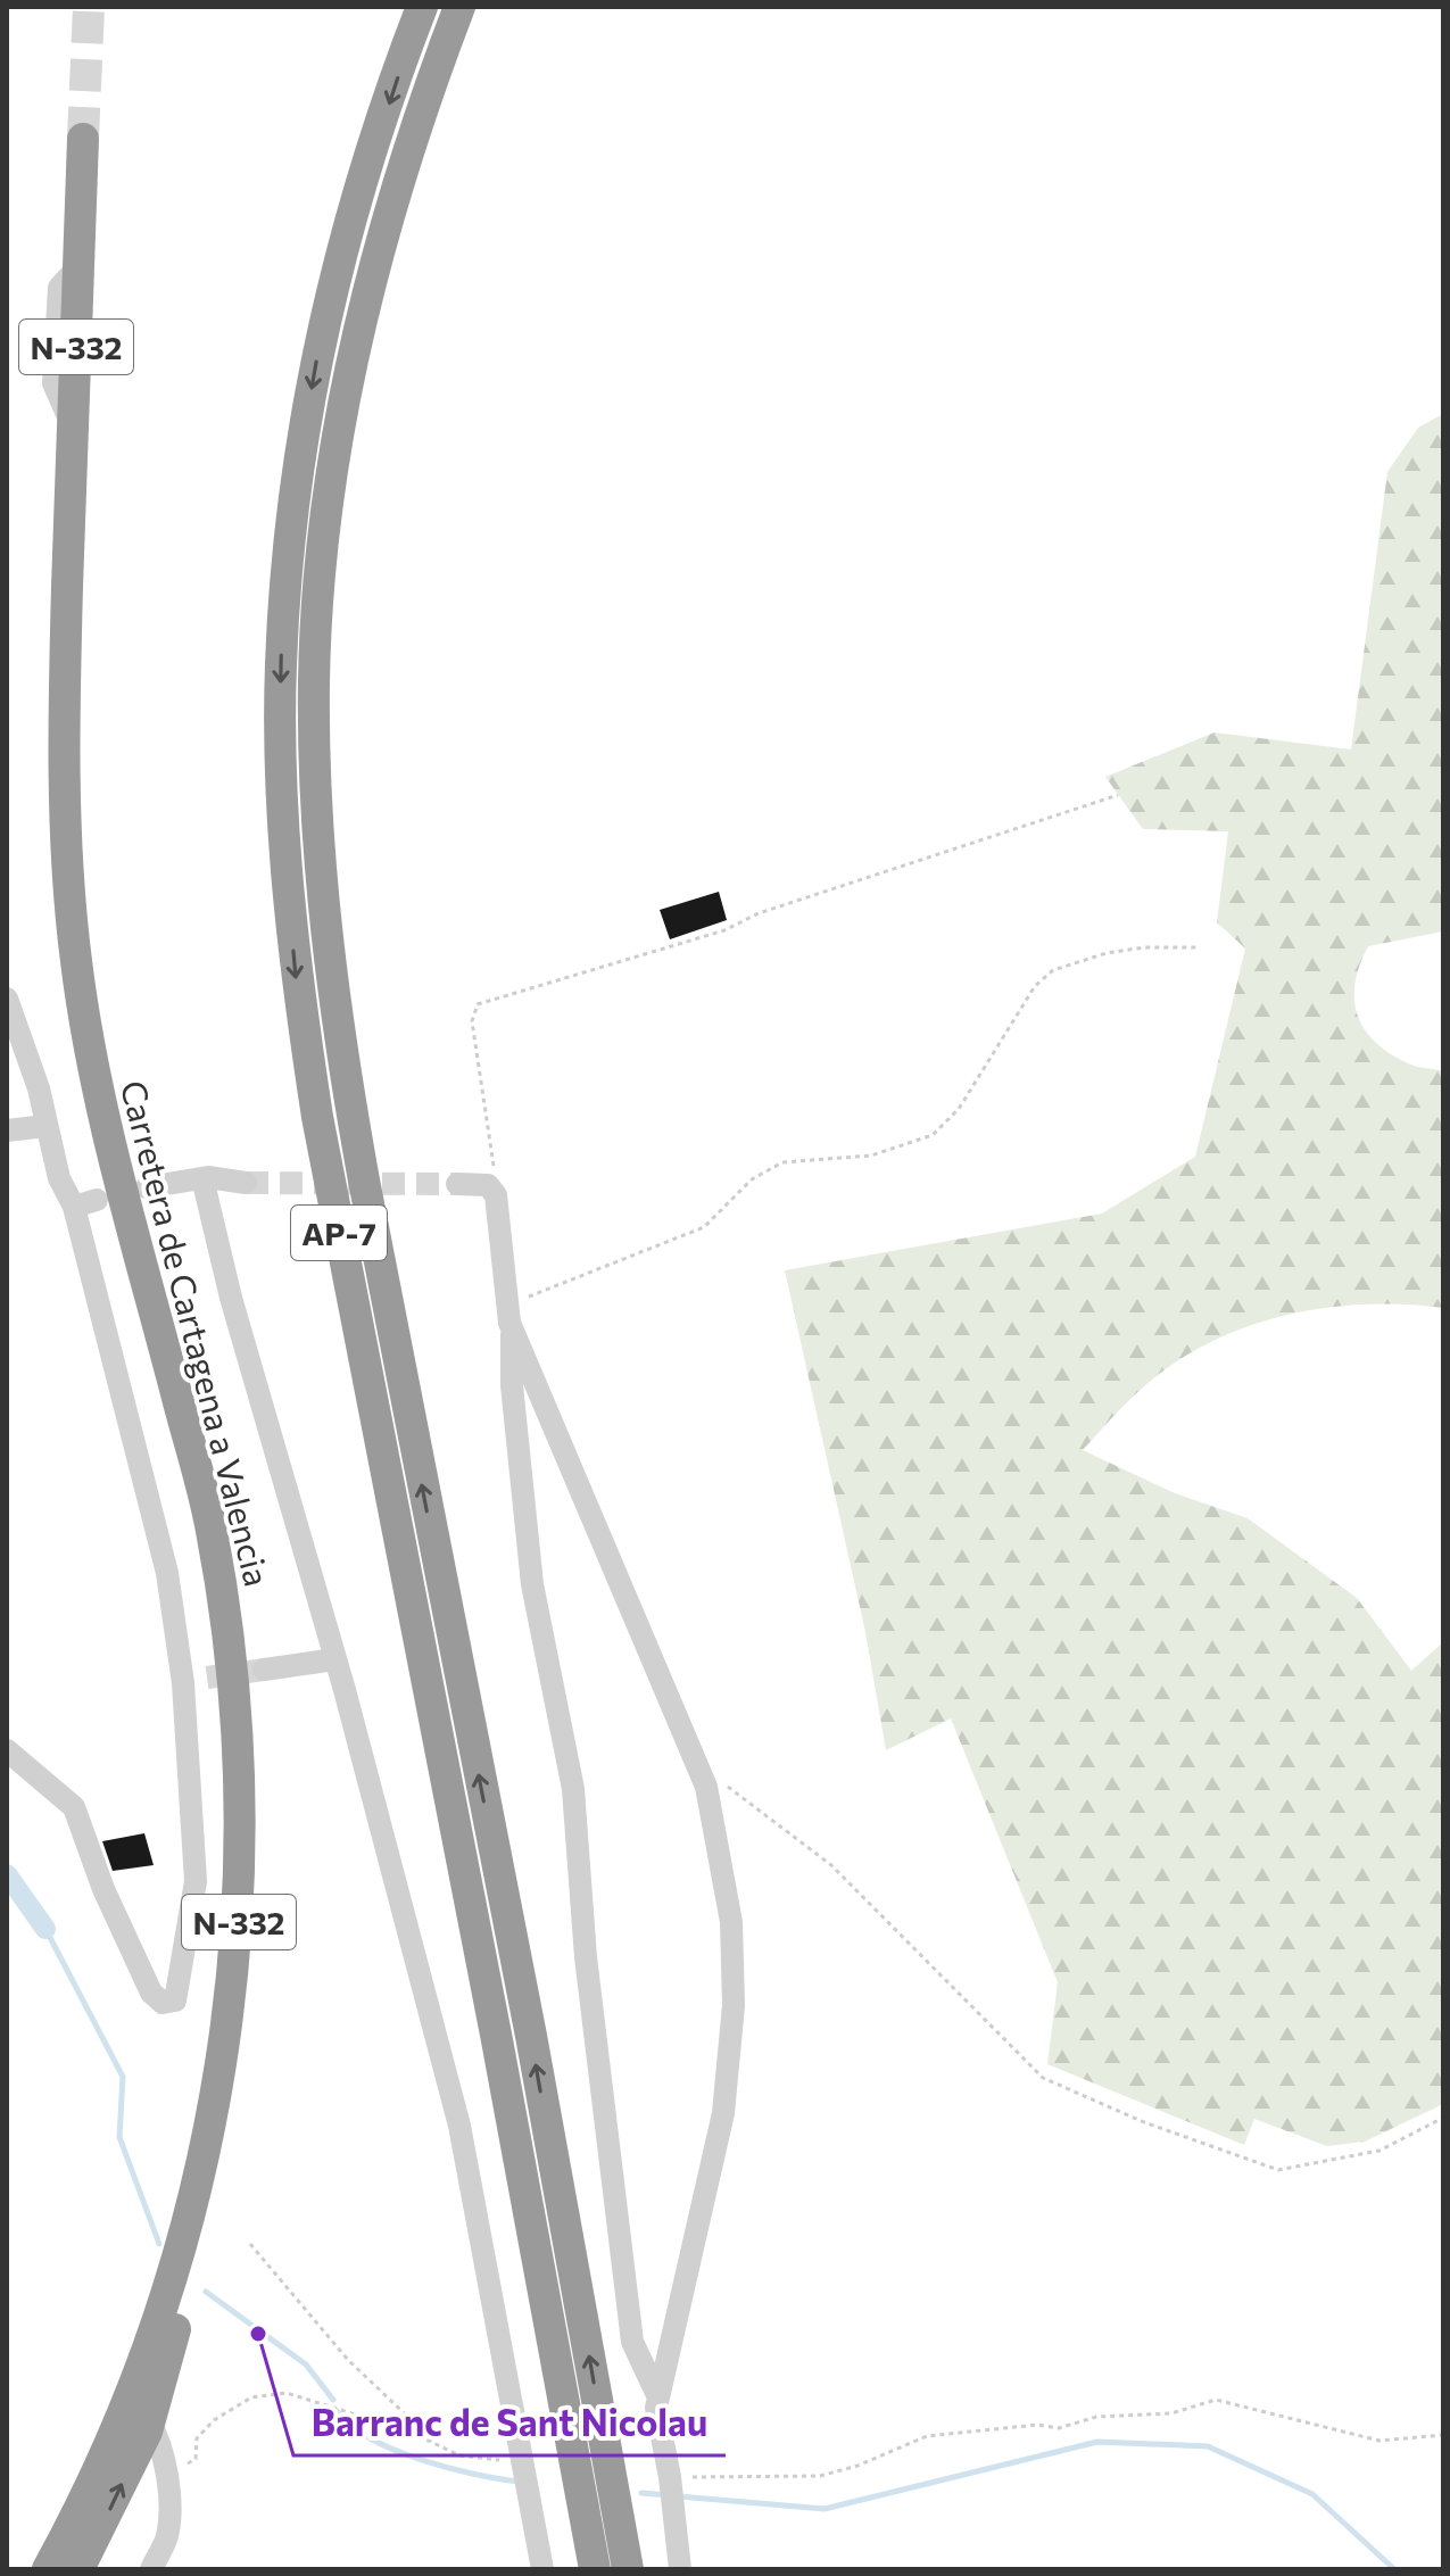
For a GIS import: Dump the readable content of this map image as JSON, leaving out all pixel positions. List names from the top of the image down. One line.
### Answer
{"streets":{"highway":["N-332","AP-7","Carretera de Cartagena a Valencia"]},"places":["Barranc de Sant Nicolau"]}
